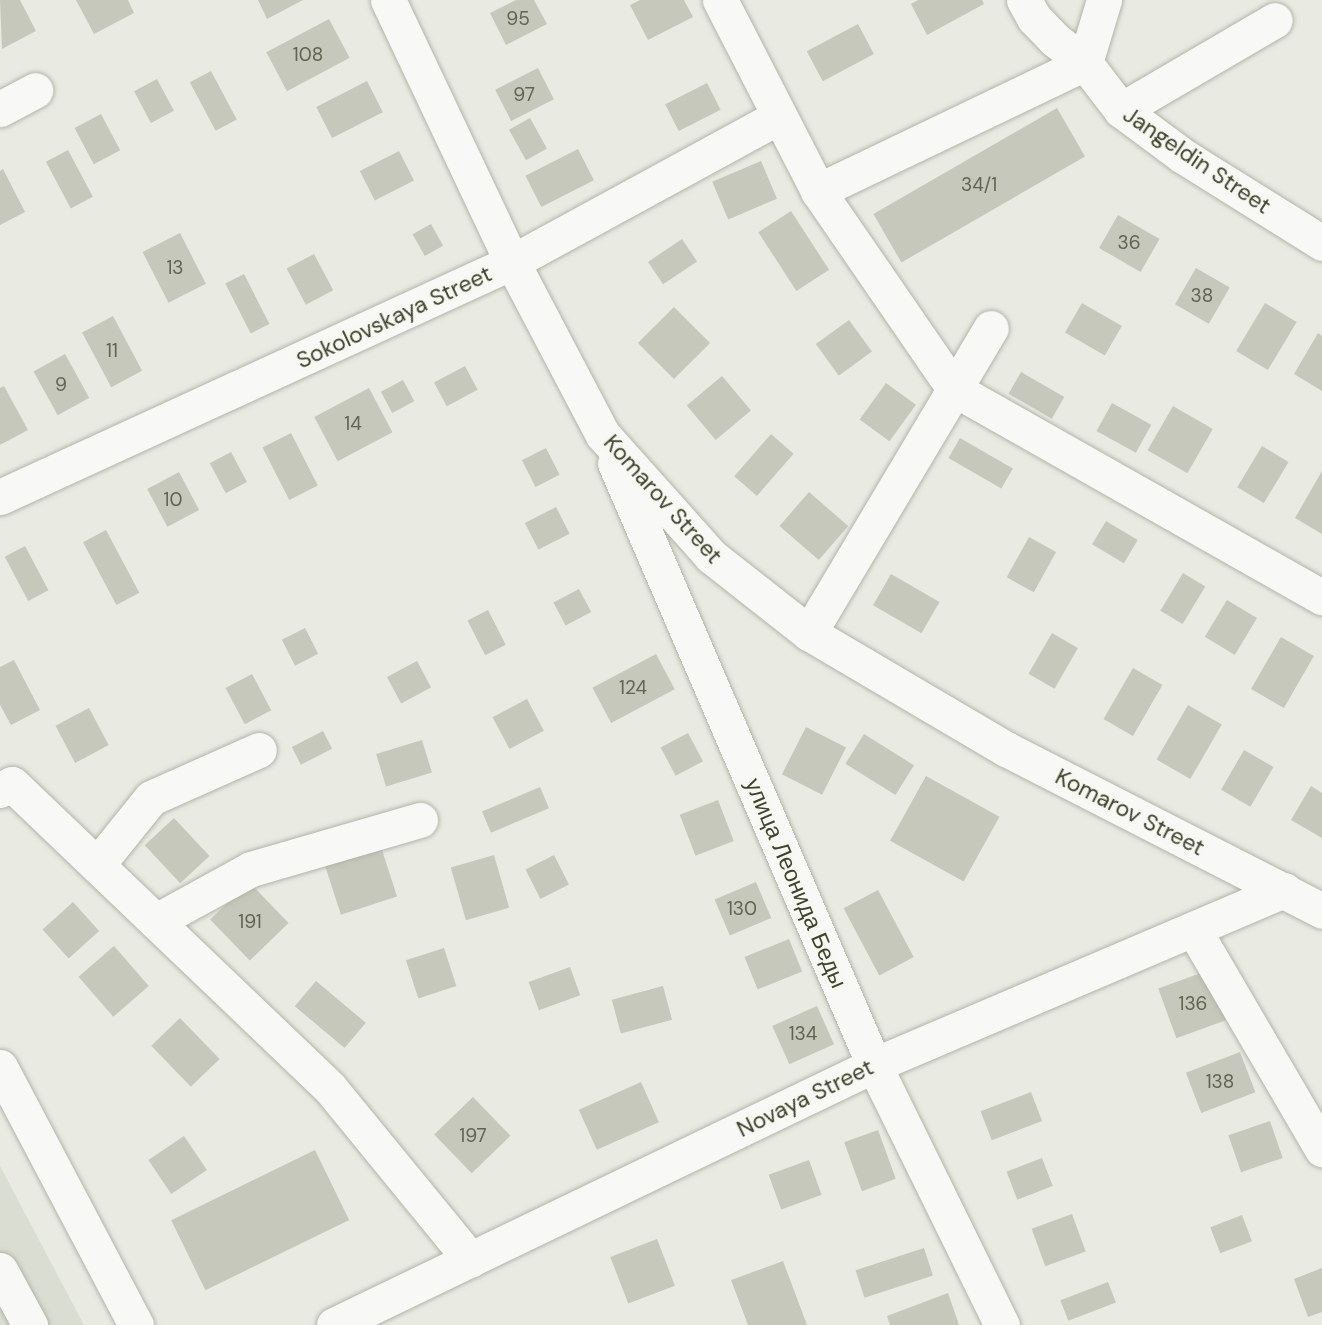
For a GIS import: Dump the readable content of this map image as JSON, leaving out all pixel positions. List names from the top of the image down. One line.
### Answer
{"streets":{"street":["Jangeldin Street","Sokolovskaya Street","Komarov Street","улица Леонида Беды","Novaya Street"]},"crossings":[["Sokolovskaya Street","Komarov Street"],["Komarov Street","улица Леонида Беды"],["Komarov Street","Novaya Street"],["улица Леонида Беды","Novaya Street"]],"house_numbers":["95","108","97","34/1","36","13","38","11","9","14","10","124","130","191","136","134","138","197"]}
